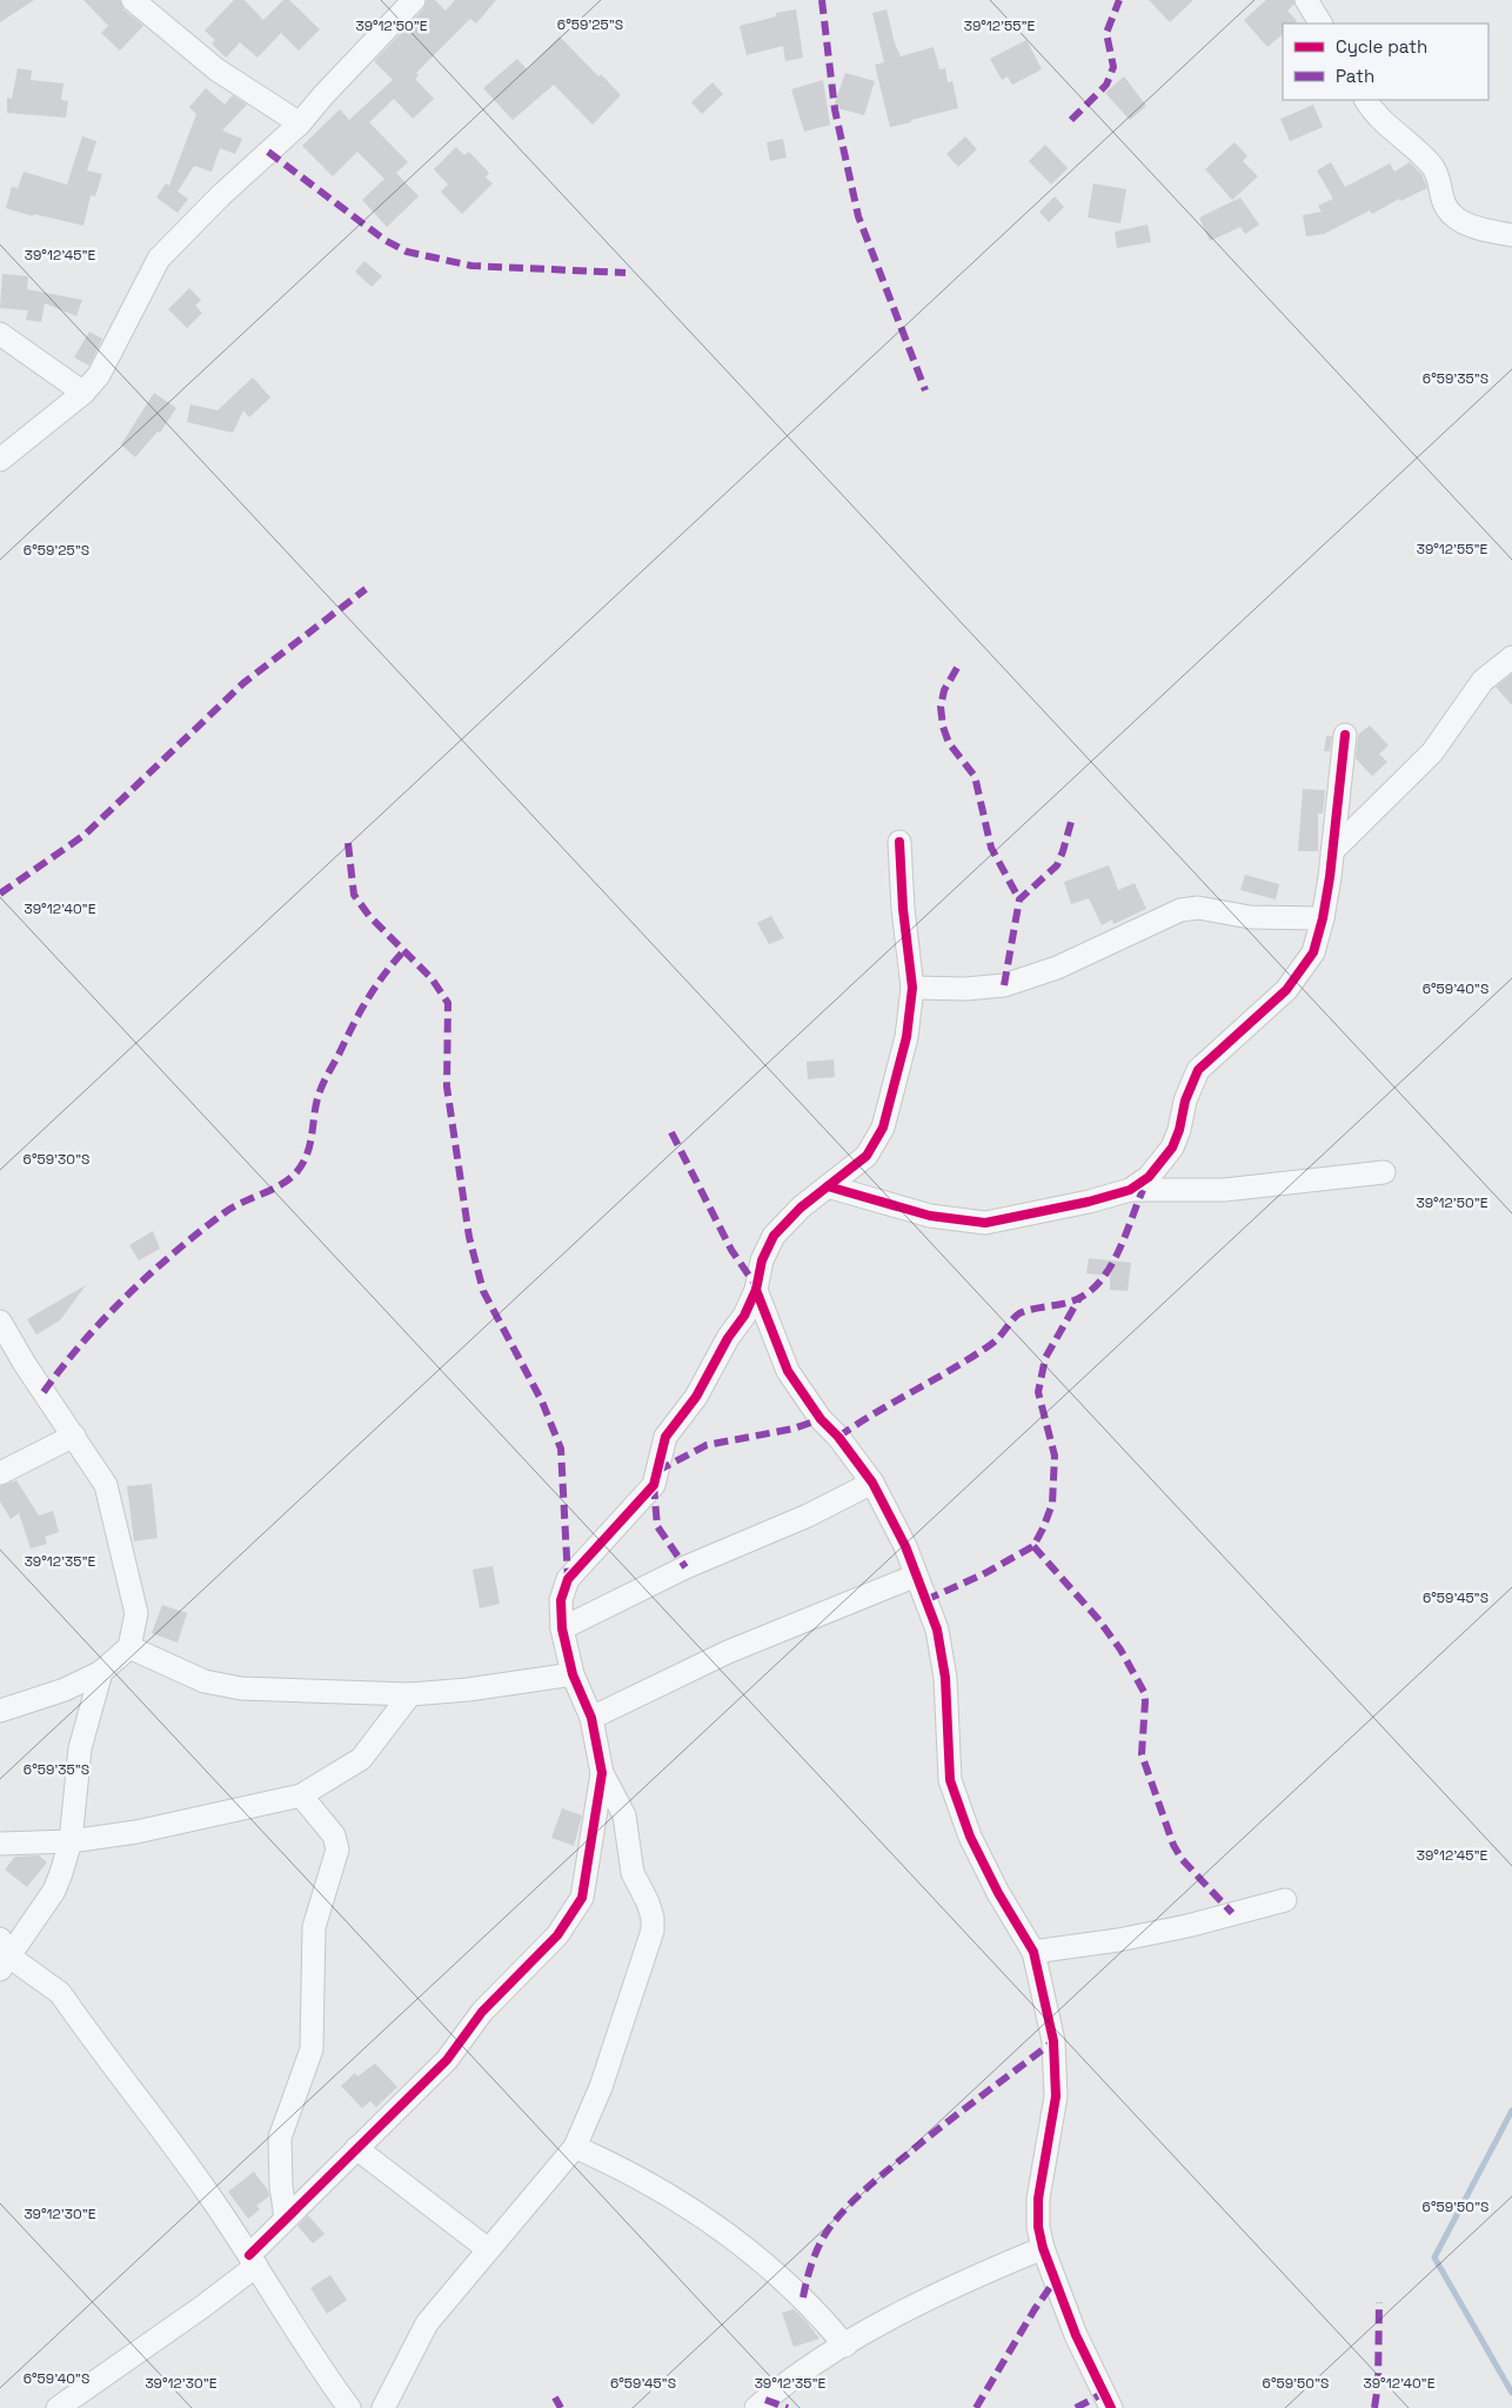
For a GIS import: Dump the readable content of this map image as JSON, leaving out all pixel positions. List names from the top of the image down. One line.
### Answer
{"legend":["Cycle path","Path"],"coordinates":["6°59'25\"S","39°12'50\"E","39°12'55\"E","39°12'45\"E","6°59'35\"S","39°12'40\"E","6°59'40\"S","6°59'30\"S","39°12'35\"E","6°59'45\"S","6°59'50\"S","39°12'30\"E"]}
